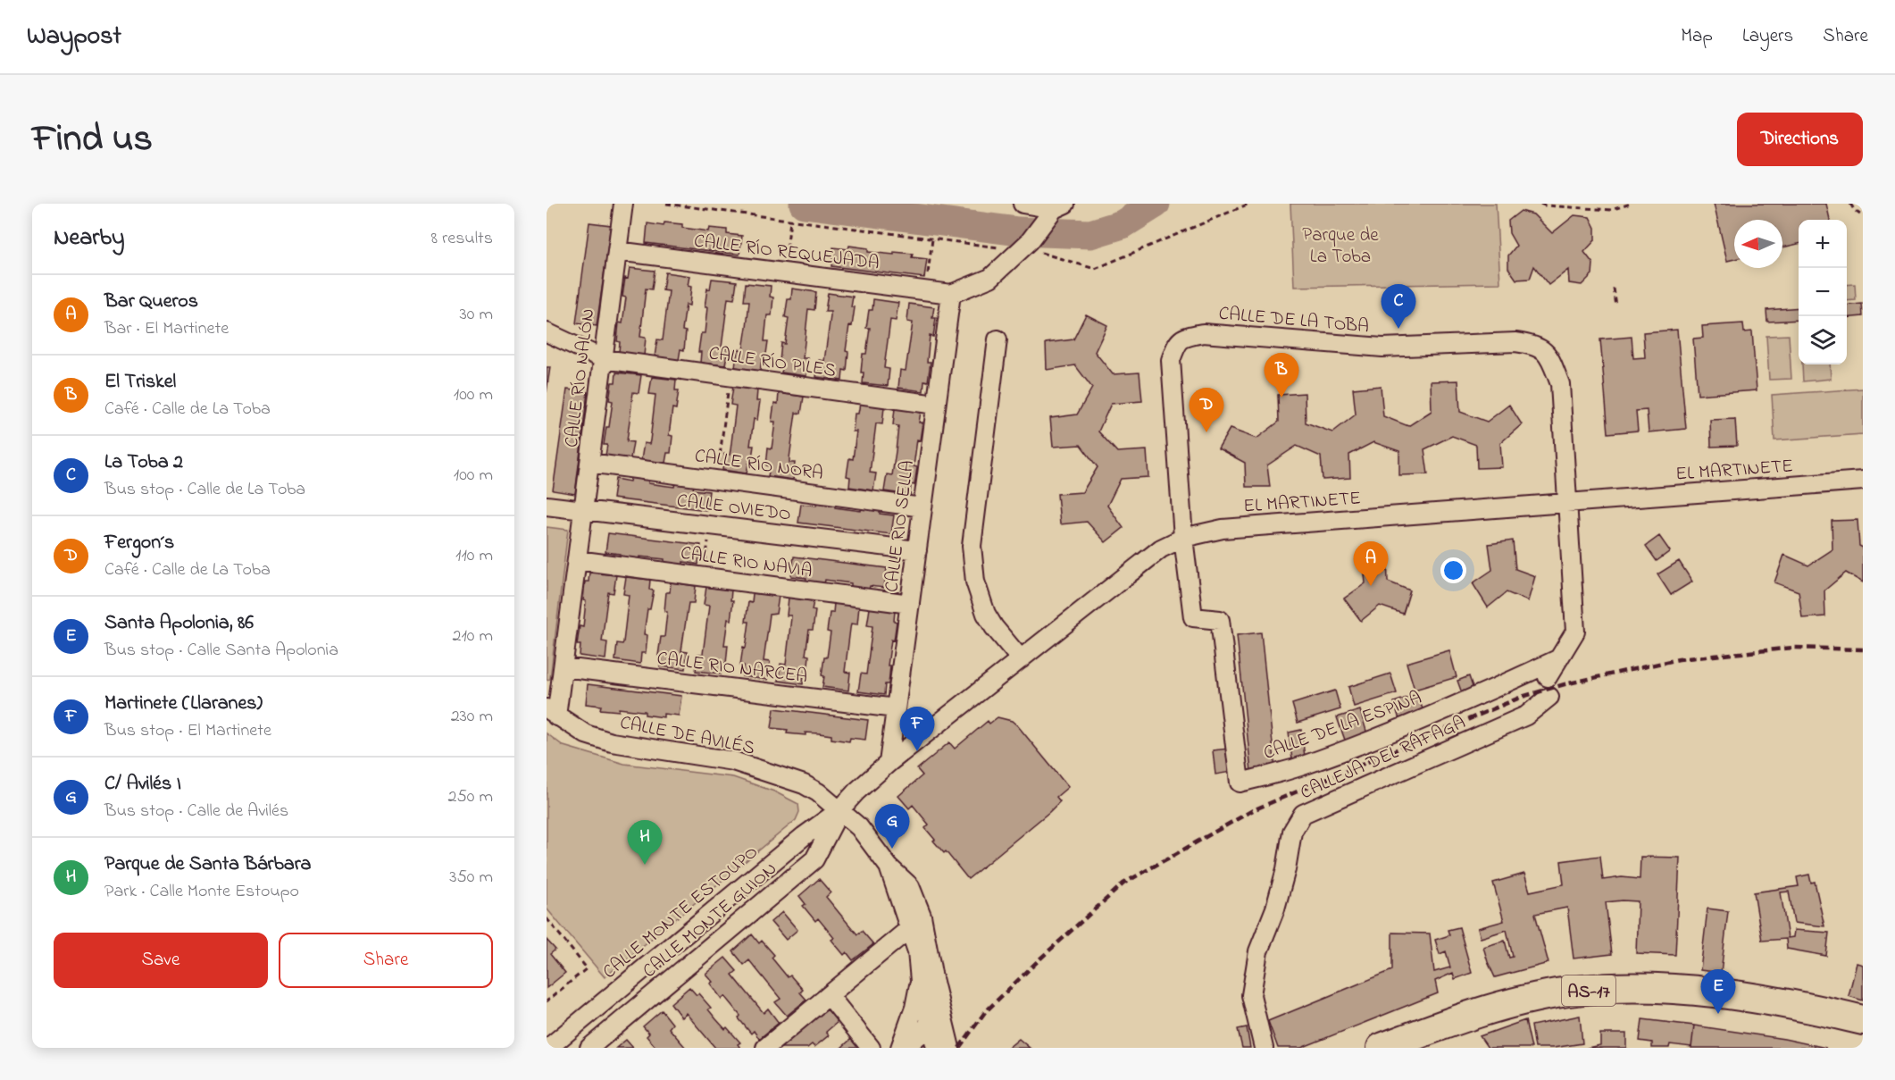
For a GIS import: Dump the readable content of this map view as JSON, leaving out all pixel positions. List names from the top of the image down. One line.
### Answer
{"streets":{"main road":["AS-17"],"street":["CALLE RÍO REQUEJADA","CALLE DE LA TOBA","CALLE RÍO PILES","CALLE RÍO NALÓN","CALLE RÍO NORA","EL MARTINETE","CALLE OVIEDO","CALLE RIO SELLA","CALLE RIO NAVIA","CALLE RIO NARCEA","CALLE DE LA ESPINA","CALLE DE AVILÉS","CALLEJA DEL RÁFAGA","CALLE MONTE ESTOUPO","CALLE MONTE GUION"]},"crossings":[["CALLE RÍO REQUEJADA","CALLE RÍO NALÓN"],["CALLE RÍO REQUEJADA","CALLE RIO SELLA"],["CALLE DE LA TOBA","EL MARTINETE"],["CALLE DE LA TOBA","CALLE DE LA ESPINA"],["CALLE RÍO PILES","CALLE RÍO NALÓN"],["CALLE RÍO PILES","CALLE RIO SELLA"],["CALLE RÍO NALÓN","CALLE RÍO NORA"],["CALLE RÍO NALÓN","CALLE OVIEDO"],["CALLE RÍO NALÓN","CALLE RIO NAVIA"],["CALLE RÍO NALÓN","CALLE RIO NARCEA"],["CALLE RÍO NALÓN","CALLE DE AVILÉS"],["CALLE RÍO NORA","CALLE RIO SELLA"],["EL MARTINETE","CALLE RIO SELLA"],["EL MARTINETE","CALLE DE LA ESPINA"],["EL MARTINETE","CALLE DE AVILÉS"],["EL MARTINETE","CALLE MONTE ESTOUPO"],["EL MARTINETE","CALLE MONTE GUION"],["CALLE OVIEDO","CALLE RIO SELLA"],["CALLE RIO SELLA","CALLE RIO NAVIA"],["CALLE RIO SELLA","CALLE RIO NARCEA"],["CALLE DE AVILÉS","CALLE MONTE ESTOUPO"],["CALLE DE AVILÉS","CALLE MONTE GUION"],["CALLE MONTE ESTOUPO","CALLE MONTE GUION"]],"parks":["Parque de La Toba"],"north":"left","page":{"header":"Waypost","nav":["Map","Layers","Share"],"title":"Find us","buttons":["Directions",["Save","Share"]],"heading":["Nearby","8 results"],"map_buttons":["+","−"],"list":[{"mark":"A","name":"Bar Queros","note":"Bar · El Martinete","value":"30 m"},{"mark":"B","name":"El Triskel","note":"Café · Calle de La Toba","value":"100 m"},{"mark":"C","name":"La Toba 2","note":"Bus stop · Calle de La Toba","value":"100 m"},{"mark":"D","name":"Fergon´s","note":"Café · Calle de La Toba","value":"110 m"},{"mark":"E","name":"Santa Apolonia, 86","note":"Bus stop · Calle Santa Apolonia","value":"210 m"},{"mark":"F","name":"Martinete (Llaranes)","note":"Bus stop · El Martinete","value":"230 m"},{"mark":"G","name":"C/ Avilés I","note":"Bus stop · Calle de Avilés","value":"250 m"},{"mark":"H","name":"Parque de Santa Bárbara","note":"Park · Calle Monte Estoupo","value":"350 m"}],"pins":["C","B","D","A","F","G","H","E"]}}
